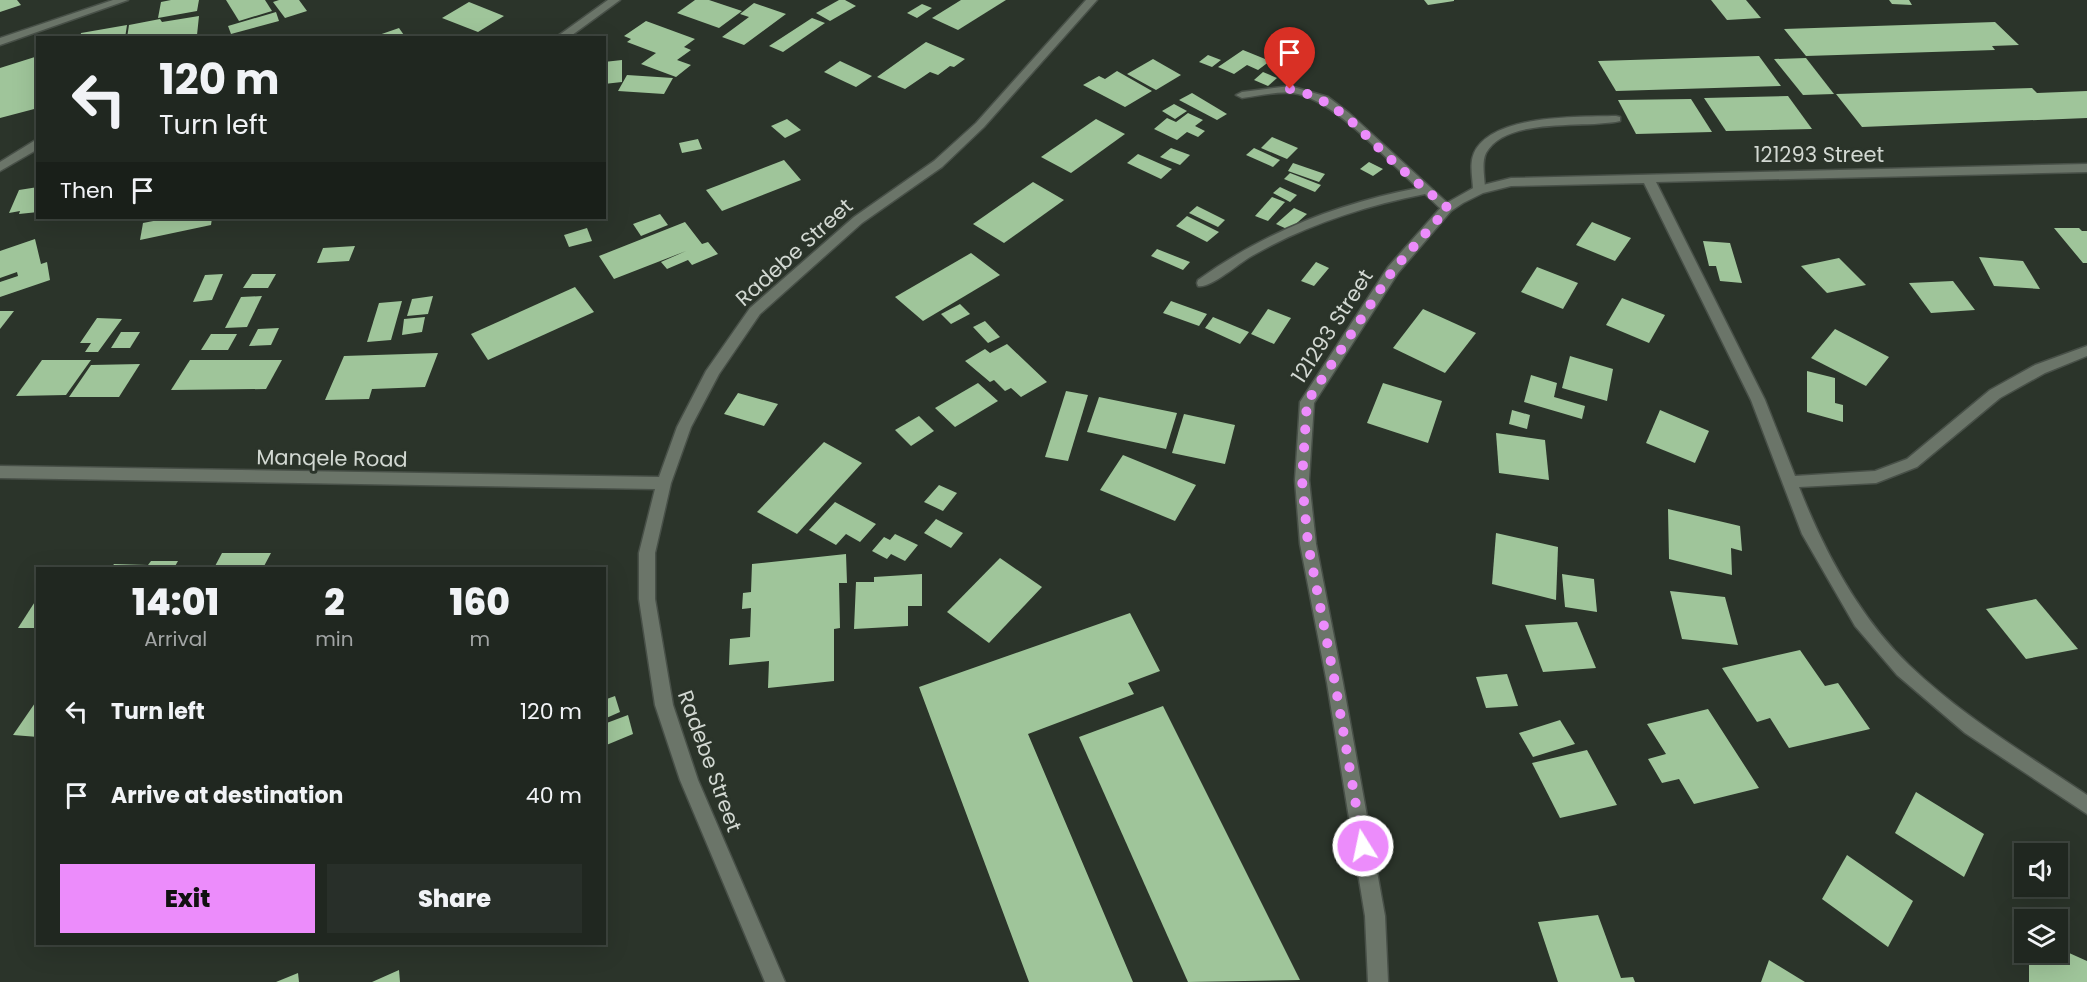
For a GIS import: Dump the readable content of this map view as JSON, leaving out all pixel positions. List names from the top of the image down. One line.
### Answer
{"streets":{"street":["121293 Street","Radebe Street","Manqele Road"]},"crossings":[["Radebe Street","Manqele Road"]],"page":{"turn":["120 m","Turn left"],"then":"Then","eta":["14:01","Arrival","2","min","160","m"],"list":[{"name":"Turn left","value":"120 m"},{"name":"Arrive at destination","value":"40 m"}],"buttons":["Exit","Share"]}}
